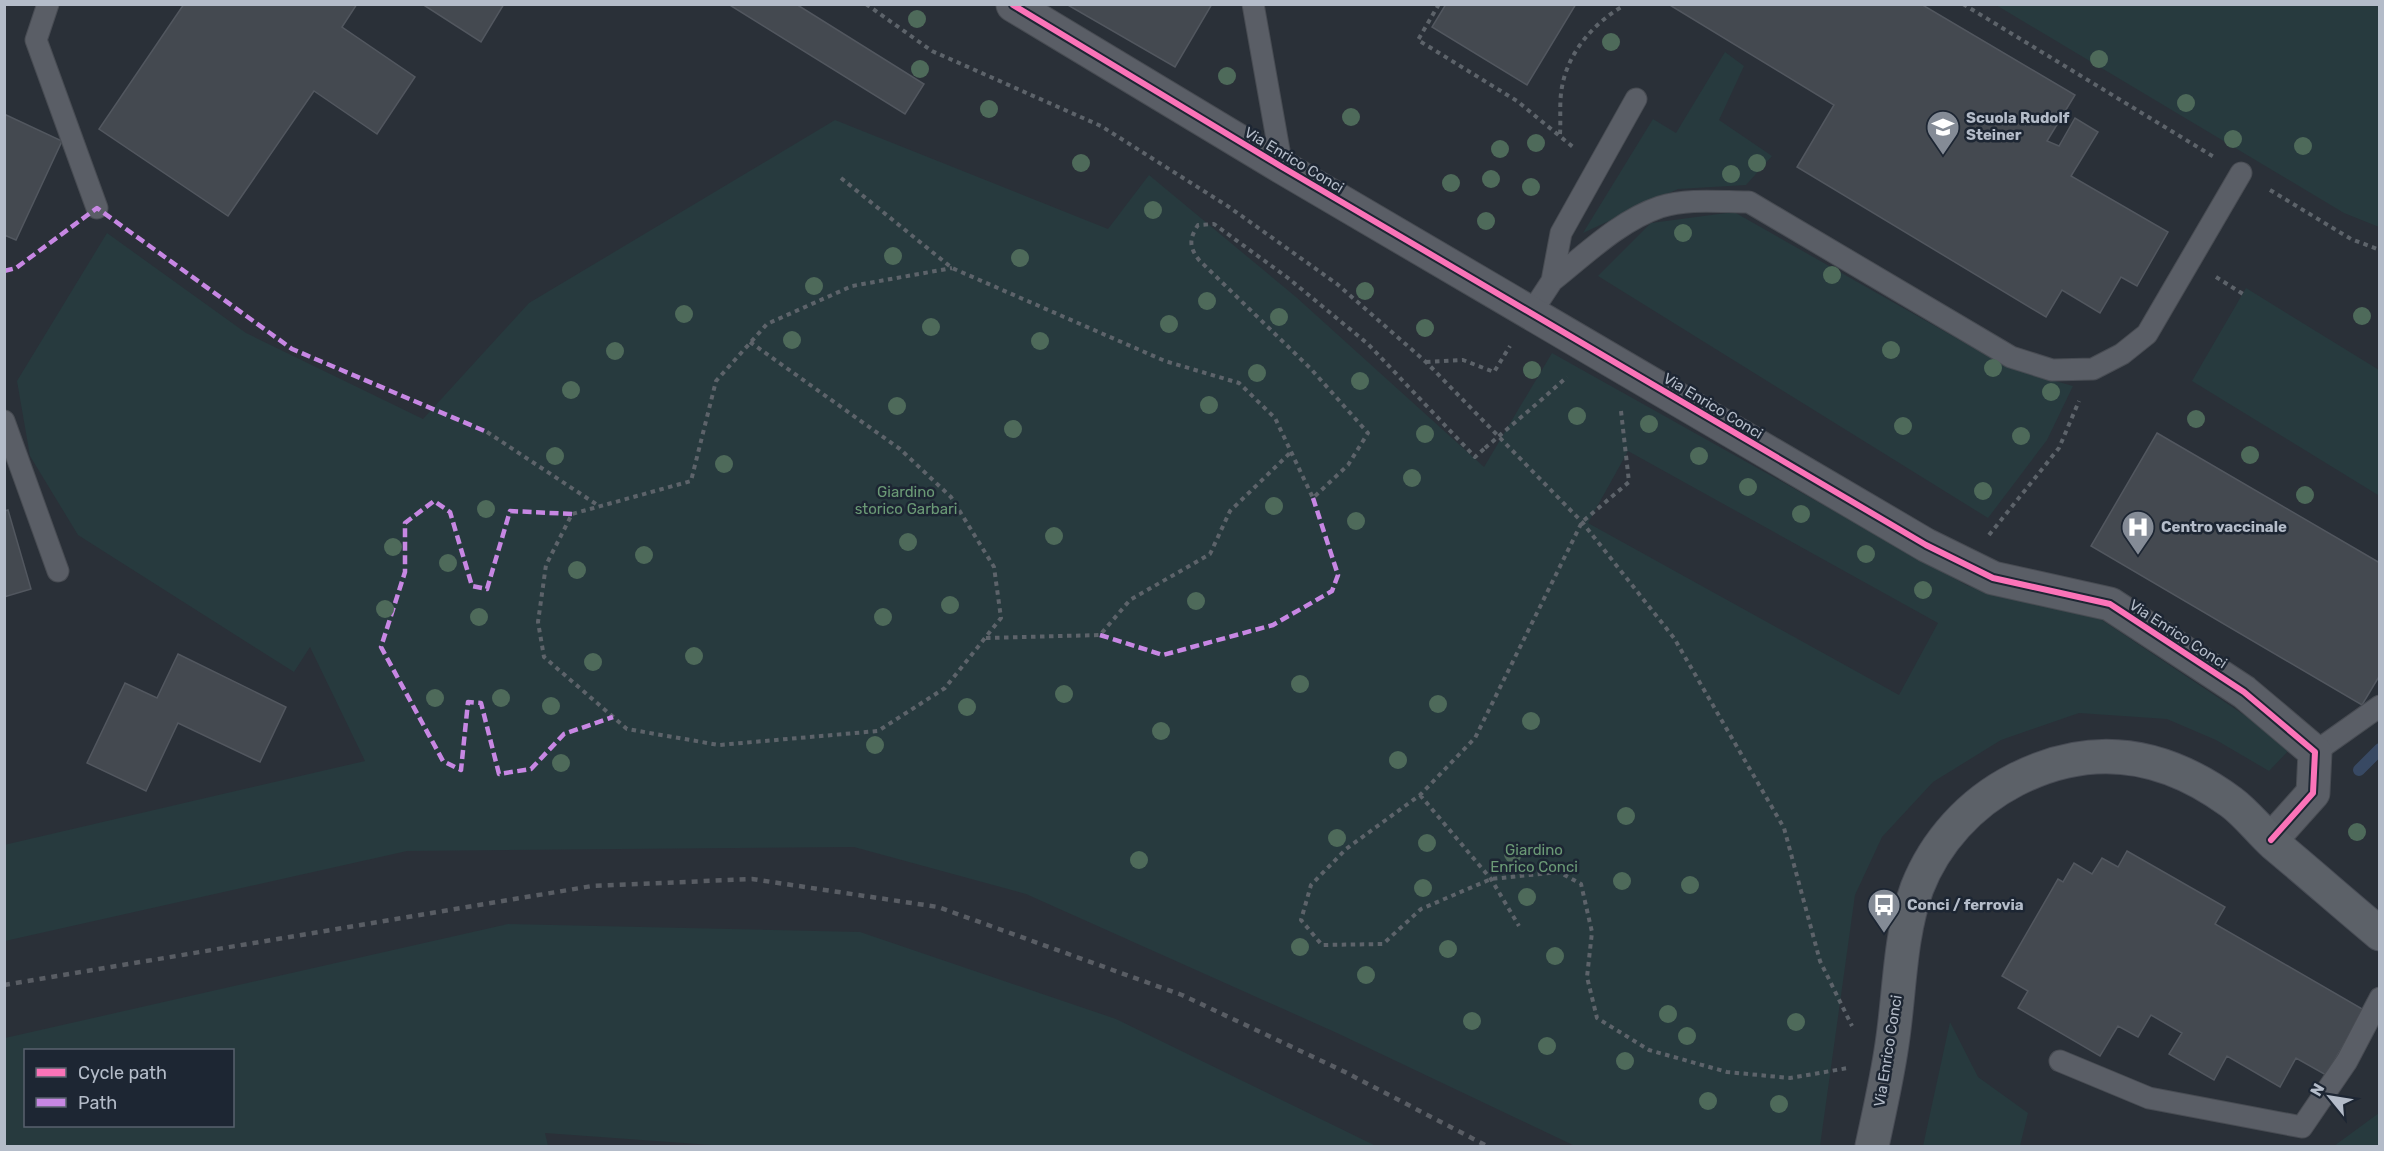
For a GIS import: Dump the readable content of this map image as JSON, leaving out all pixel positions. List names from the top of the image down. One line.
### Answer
{"streets":{"main road":["Via Enrico Conci"]},"parks":["Giardino storico Garbari","Giardino Enrico Conci"],"places":{"school or university":["Scuola Rudolf Steiner"],"hospital":["Centro vaccinale"],"bus stop":["Conci / ferrovia"]},"legend":["Cycle path","Path"],"north":"top left"}
